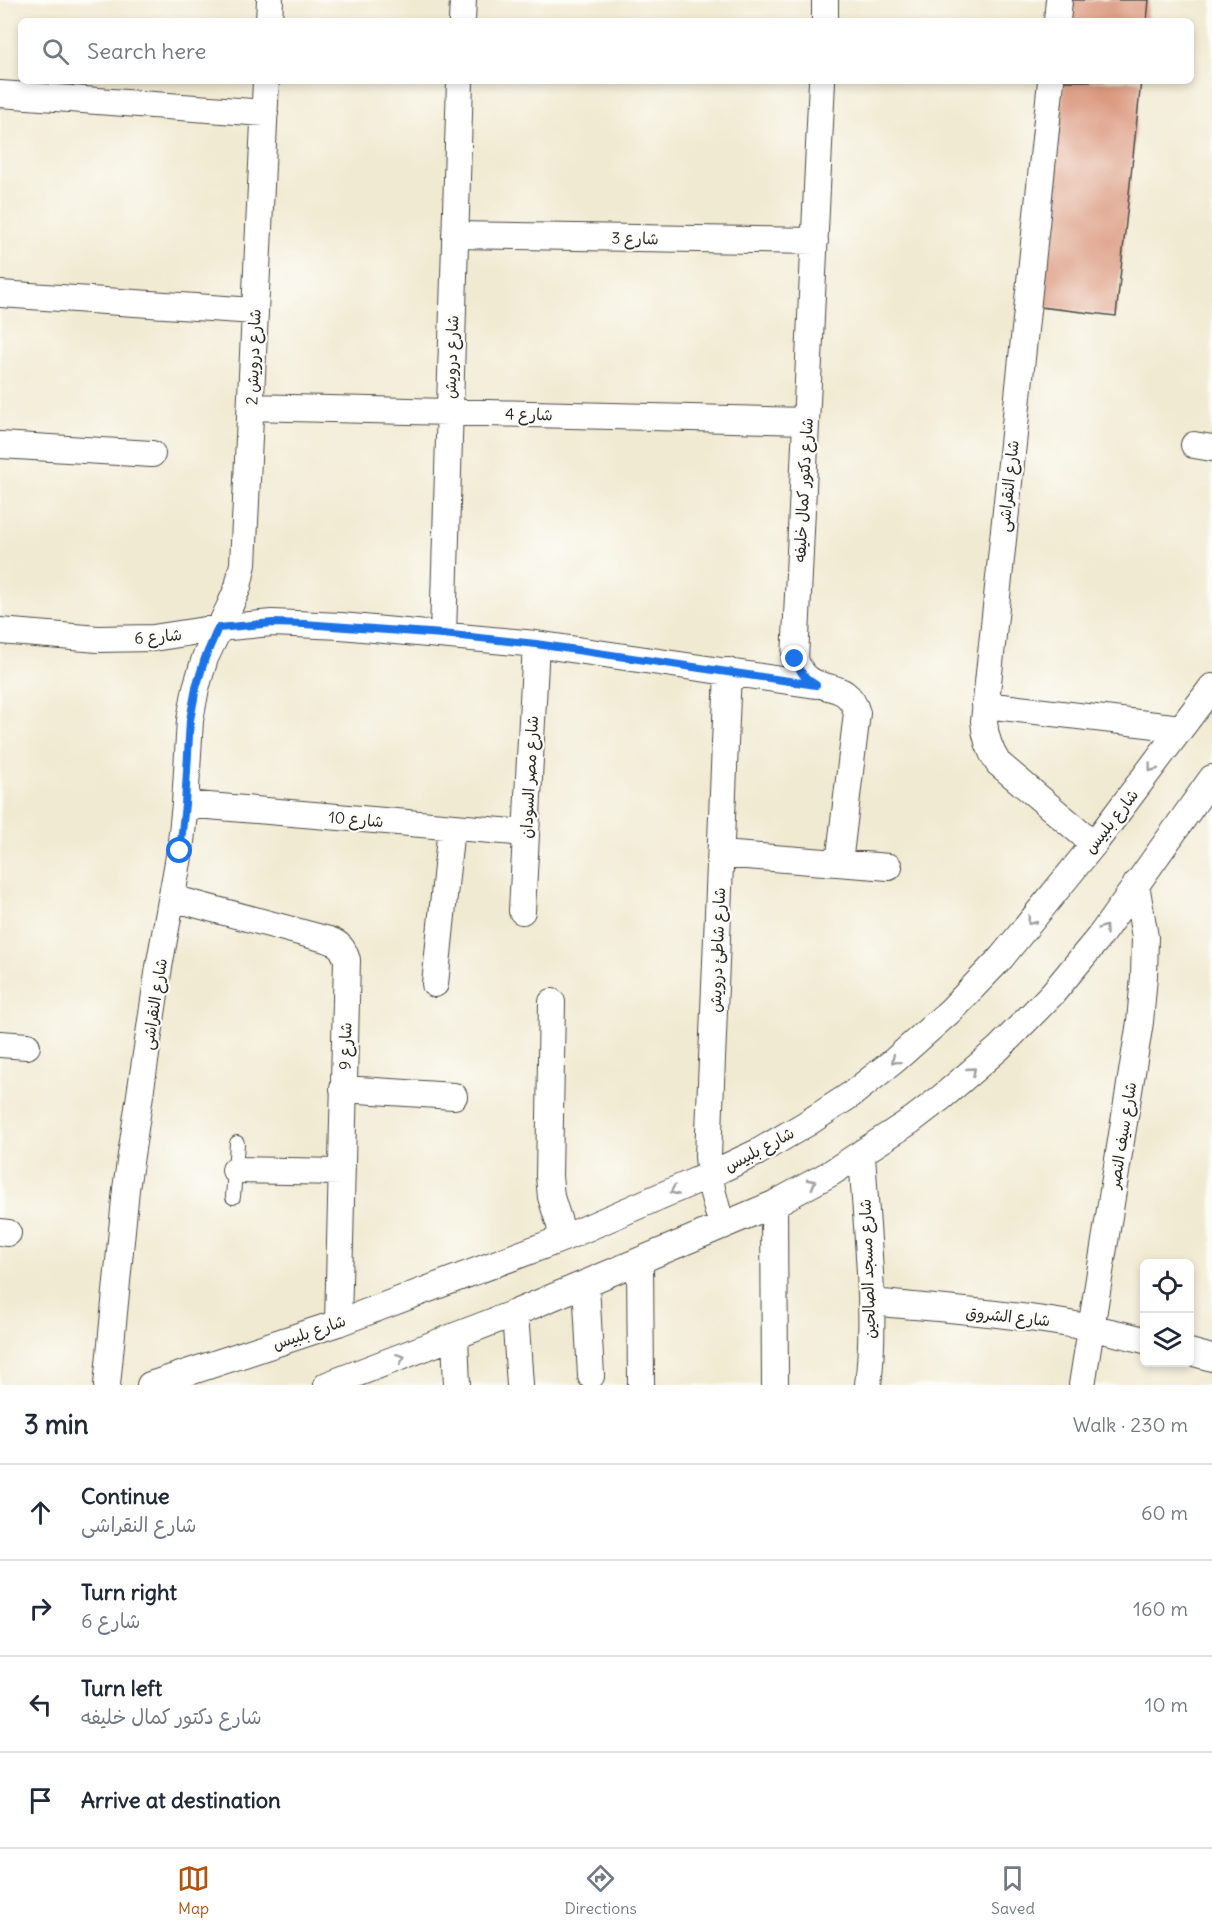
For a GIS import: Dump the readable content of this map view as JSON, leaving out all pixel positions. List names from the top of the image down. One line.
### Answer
{"streets":{"street":["شارع 3","شارع درويش 2","شارع درويش","شارع 4","شارع النقراشى","شارع دكتور كمال خليفه","شارع 6","شارع مصر السودان","شارع 10","شارع بلبيس","شارع شاطئ درويش","شارع 9","شارع سيف النصر","شارع مسجد الصالحين","شارع الشروق"]},"crossings":[["شارع 3","شارع درويش"],["شارع 3","شارع دكتور كمال خليفه"],["شارع درويش 2","شارع 4"],["شارع درويش 2","شارع النقراشى"],["شارع درويش 2","شارع 6"],["شارع درويش","شارع 4"],["شارع درويش","شارع 6"],["شارع 4","شارع دكتور كمال خليفه"],["شارع النقراشى","شارع 6"],["شارع النقراشى","شارع 10"],["شارع النقراشى","شارع بلبيس"],["شارع النقراشى","شارع 9"],["شارع دكتور كمال خليفه","شارع 6"],["شارع 6","شارع مصر السودان"],["شارع 6","شارع شاطئ درويش"],["شارع مصر السودان","شارع 10"],["شارع بلبيس","شارع شاطئ درويش"],["شارع بلبيس","شارع 9"],["شارع سيف النصر","شارع الشروق"],["شارع مسجد الصالحين","شارع الشروق"]],"page":{"search":"Search here","heading":["3 min","Walk · 230 m"],"list":[["Continue","شارع النقراشى","60 m"],["Turn right","شارع 6","160 m"],["Turn left","شارع دكتور كمال خليفه","10 m"],"Arrive at destination"],"nav":["Map","Directions","Saved"]}}
